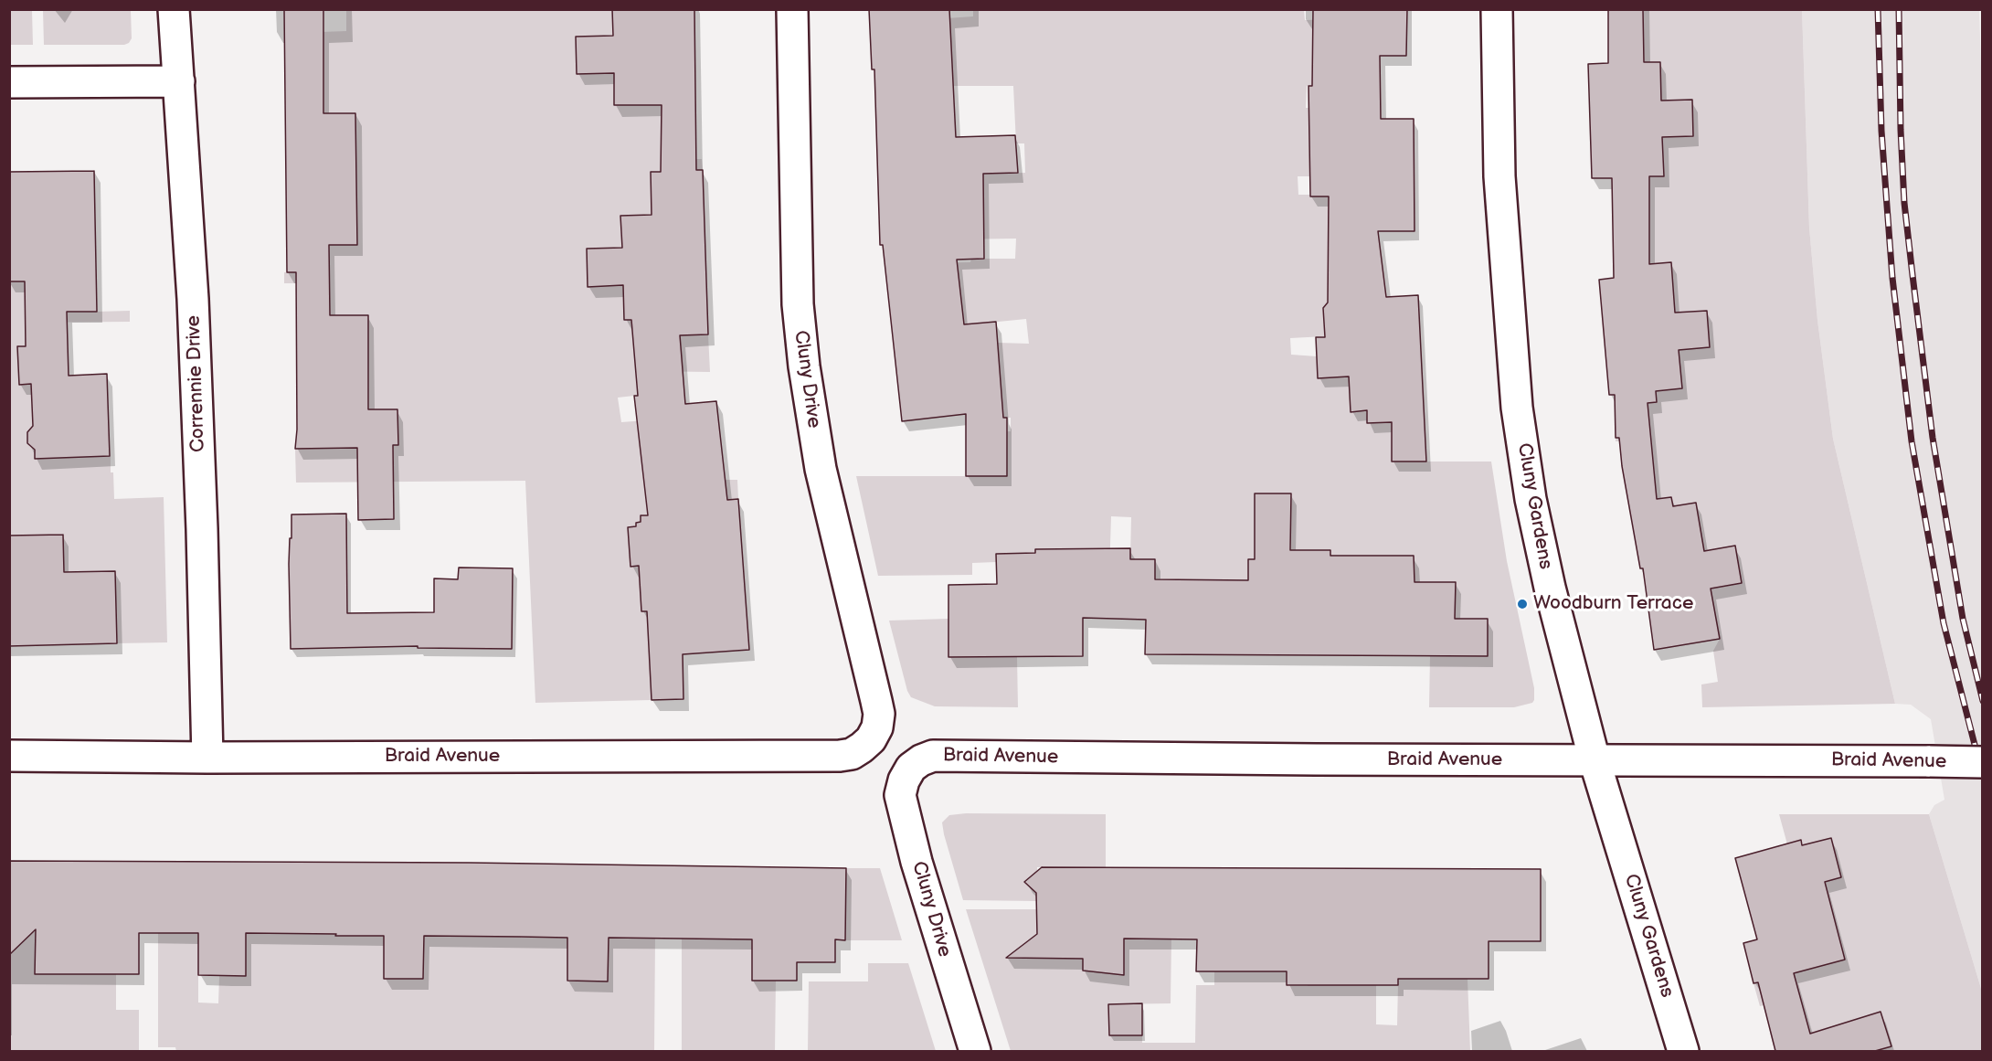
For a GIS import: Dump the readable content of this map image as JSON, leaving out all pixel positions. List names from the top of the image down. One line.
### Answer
{"streets":{"street":["Cluny Drive","Corrennie Drive","Cluny Gardens","Braid Avenue"]},"crossings":[["Cluny Drive","Braid Avenue"],["Corrennie Drive","Braid Avenue"],["Cluny Gardens","Braid Avenue"]],"places":["Woodburn Terrace"]}
